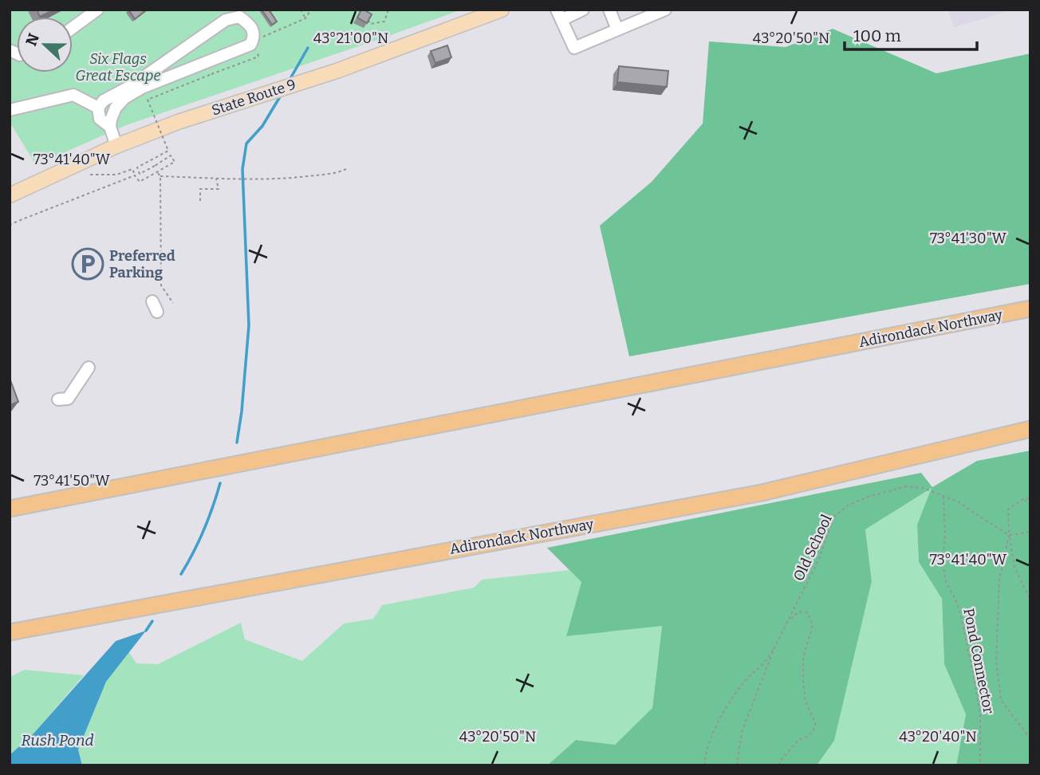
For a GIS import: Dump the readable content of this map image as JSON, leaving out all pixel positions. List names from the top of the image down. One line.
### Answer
{"streets":{"highway":["Adirondack Northway"],"main road":["State Route 9"],"path":["Old School","Pond Connector"]},"crossings":[["Old School","Pond Connector"]],"water":["Rush Pond"],"parks":["Six Flags Great Escape"],"places":{"parking":["Preferred Parking"]},"scale_bar":"100 m","north":"left","coordinates":["43°21'00\"N","43°20'50\"N","73°41'40\"W","73°41'30\"W","73°41'50\"W","43°20'40\"N"]}
